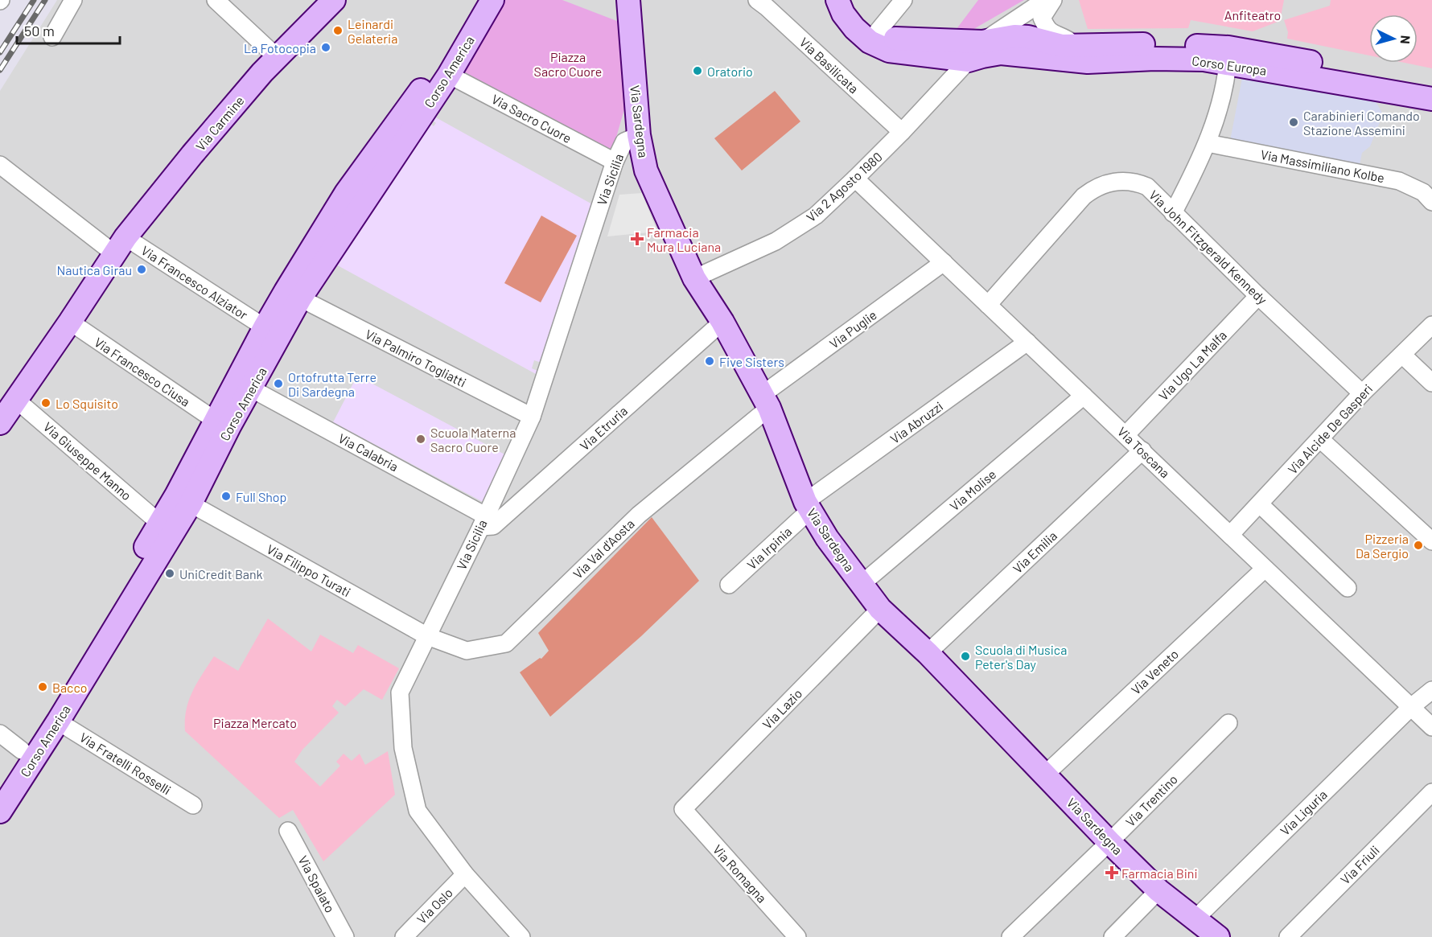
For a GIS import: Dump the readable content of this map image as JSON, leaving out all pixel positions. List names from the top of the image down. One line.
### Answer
{"streets":{"street":["Via Basilicata","Corso Europa","Corso America","Via Sacro Cuore","Via Sardegna","Via Carmine","Via Massimiliano Kolbe","Via Sicilia","Via 2 Agosto 1980","Via John Fitzgerald Kennedy","Via Francesco Alziator","Via Puglie","Via Palmiro Togliatti","Via Ugo La Malfa","Via Francesco Ciusa","Via Abruzzi","Via Etruria","Via Alcide De Gasperi","Via Calabria","Via Toscana","Via Giuseppe Manno","Via Molise","Via Irpinia","Via Val d'Aosta","Via Emilia","Via Filippo Turati","Via Veneto","Via Lazio","Via Fratelli Rosselli","Via Trentino","Via Liguria","Via Friuli","Via Romagna","Via Spalato","Via Oslo"]},"crossings":[["Via Basilicata","Via 2 Agosto 1980"],["Corso Europa","Via 2 Agosto 1980"],["Corso America","Via Sacro Cuore"],["Corso America","Via Francesco Alziator"],["Corso America","Via Palmiro Togliatti"],["Corso America","Via Francesco Ciusa"],["Corso America","Via Calabria"],["Corso America","Via Giuseppe Manno"],["Corso America","Via Filippo Turati"],["Corso America","Via Fratelli Rosselli"],["Via Sacro Cuore","Via Sicilia"],["Via Sardegna","Via Sicilia"],["Via Sardegna","Via 2 Agosto 1980"],["Via Sardegna","Via Puglie"],["Via Sardegna","Via Abruzzi"],["Via Sardegna","Via Etruria"],["Via Sardegna","Via Molise"],["Via Sardegna","Via Irpinia"],["Via Sardegna","Via Val d'Aosta"],["Via Sardegna","Via Emilia"],["Via Sardegna","Via Veneto"],["Via Sardegna","Via Lazio"],["Via Sardegna","Via Trentino"],["Via Sardegna","Via Liguria"],["Via Carmine","Via Francesco Alziator"],["Via Carmine","Via Francesco Ciusa"],["Via Carmine","Via Giuseppe Manno"],["Via Sicilia","Via Palmiro Togliatti"],["Via Sicilia","Via Etruria"],["Via Sicilia","Via Calabria"],["Via Sicilia","Via Val d'Aosta"],["Via Sicilia","Via Filippo Turati"],["Via Sicilia","Via Oslo"],["Via 2 Agosto 1980","Via Toscana"],["Via John Fitzgerald Kennedy","Via Ugo La Malfa"],["Via John Fitzgerald Kennedy","Via Alcide De Gasperi"],["Via John Fitzgerald Kennedy","Via Toscana"],["Via Puglie","Via Toscana"],["Via Puglie","Via Val d'Aosta"],["Via Ugo La Malfa","Via Toscana"],["Via Abruzzi","Via Toscana"],["Via Abruzzi","Via Irpinia"],["Via Etruria","Via Calabria"],["Via Alcide De Gasperi","Via Toscana"],["Via Toscana","Via Molise"],["Via Toscana","Via Emilia"],["Via Toscana","Via Veneto"],["Via Toscana","Via Liguria"],["Via Val d'Aosta","Via Filippo Turati"],["Via Lazio","Via Romagna"]],"parks":["Anfiteatro","Piazza Sacro Cuore","Piazza Mercato"],"places":{"other":["Leinardi Gelateria","La Fotocopia","Oratorio","Carabinieri Comando Stazione Assemini","Nautica Girau","Five Sisters","Ortofrutta Terre Di Sardegna","Lo Squisito","Scuola Materna Sacro Cuore","Full Shop","Pizzeria Da Sergio","UniCredit Bank","Scuola di Musica Peter's Day","Bacco"],"health":["Farmacia Mura Luciana","Farmacia Bini"]},"scale_bar":"50 m","north":"right"}
